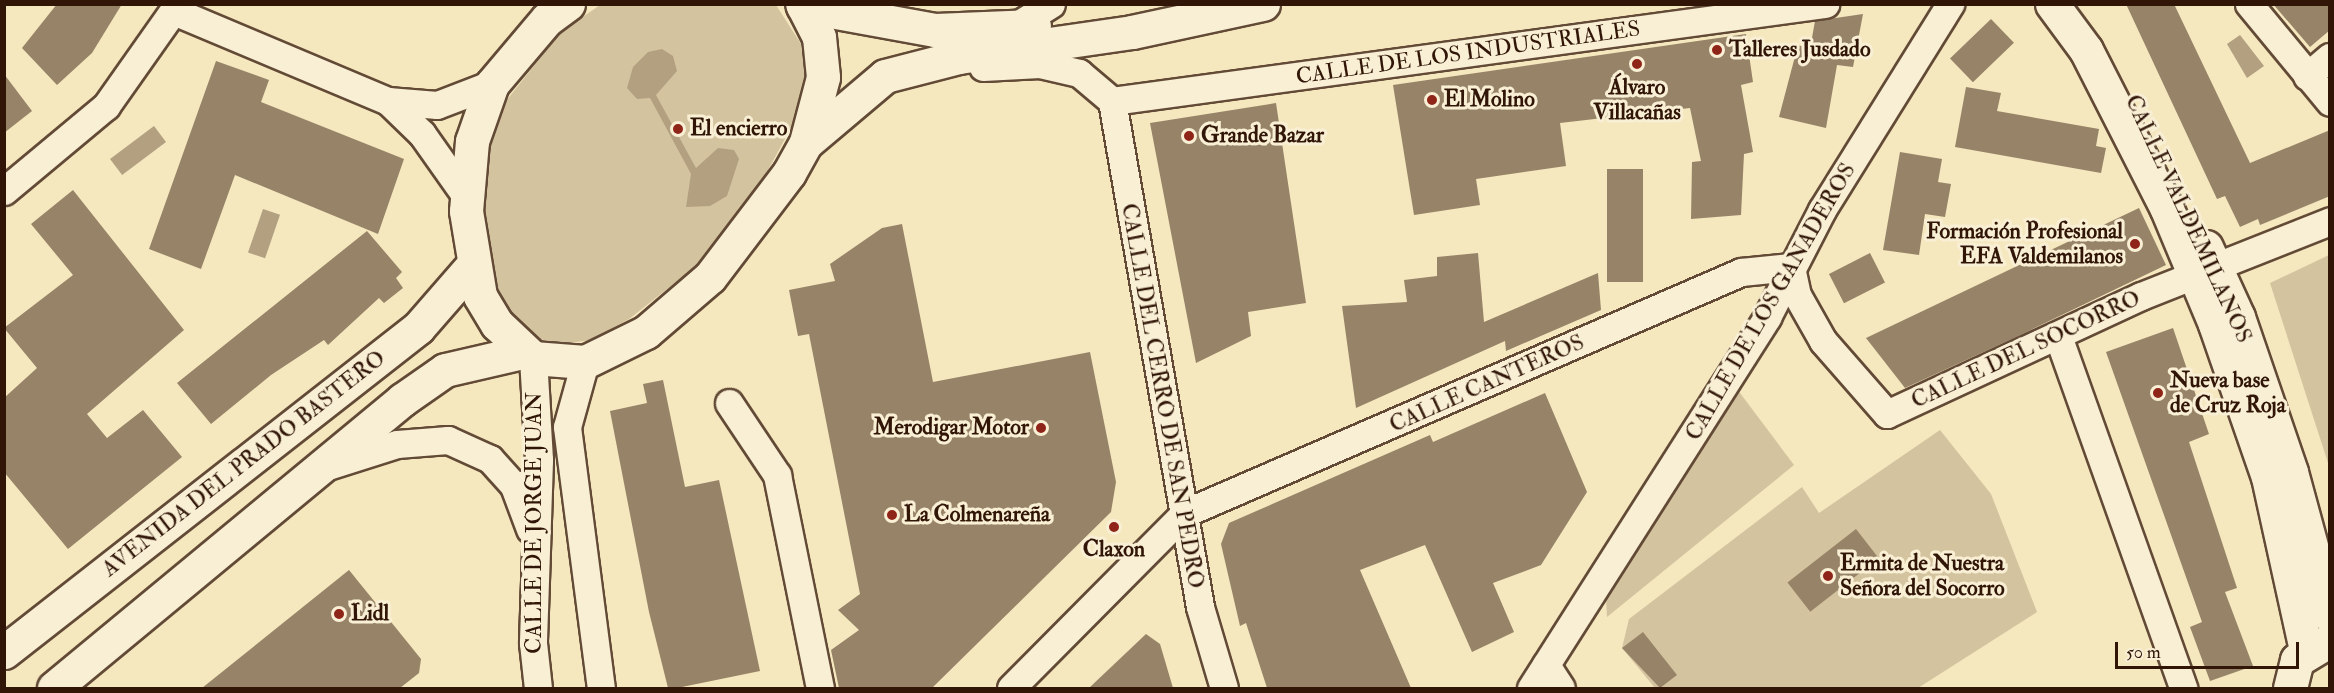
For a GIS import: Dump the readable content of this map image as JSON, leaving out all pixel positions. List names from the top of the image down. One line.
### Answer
{"streets":{"main road":["CALLE VALDEMILANOS","AVENIDA DEL PRADO BASTERO"],"street":["CALLE DE LOS INDUSTRIALES","CALLE DE LOS GANADEROS","CALLE DEL SOCORRO","CALLE CANTEROS","CALLE DEL CERRO DE SAN PEDRO","CALLE DE JORGE JUAN"]},"crossings":[["CALLE DE LOS INDUSTRIALES","CALLE DEL CERRO DE SAN PEDRO"],["CALLE VALDEMILANOS","CALLE DEL SOCORRO"],["CALLE DE LOS GANADEROS","CALLE DEL SOCORRO"],["CALLE DE LOS GANADEROS","CALLE CANTEROS"],["CALLE DEL SOCORRO","CALLE CANTEROS"],["CALLE CANTEROS","CALLE DEL CERRO DE SAN PEDRO"],["AVENIDA DEL PRADO BASTERO","CALLE DE JORGE JUAN"]],"places":["Talleres Jusdado","Álvaro Villacañas","El Molino","El encierro","Grande Bazar","Formación Profesional EFA Valdemilanos","Nueva base de Cruz Roja","Merodigar Motor","La Colmenareña","Claxon","Ermita de Nuestra Señora del Socorro","Lidl"],"scale_bar":"50 m"}
